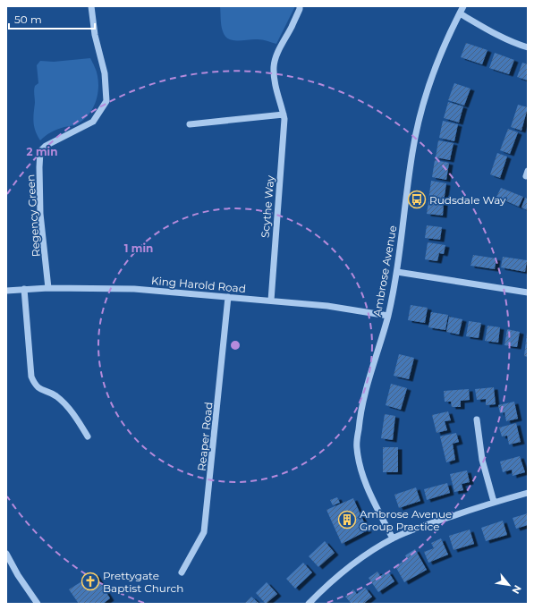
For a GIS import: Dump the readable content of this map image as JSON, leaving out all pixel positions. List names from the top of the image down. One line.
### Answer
{"streets":{"street":["Scythe Way","Regency Green","Ambrose Avenue","King Harold Road","Reaper Road"]},"crossings":[["Scythe Way","King Harold Road"],["Regency Green","King Harold Road"],["Ambrose Avenue","King Harold Road"],["King Harold Road","Reaper Road"]],"places":{"bus stop":["Rudsdale Way"],"building":["Ambrose Avenue Group Practice"],"church":["Prettygate Baptist Church"]},"scale_bar":"50 m","north":"bottom right","rings":["2 min","1 min"]}
